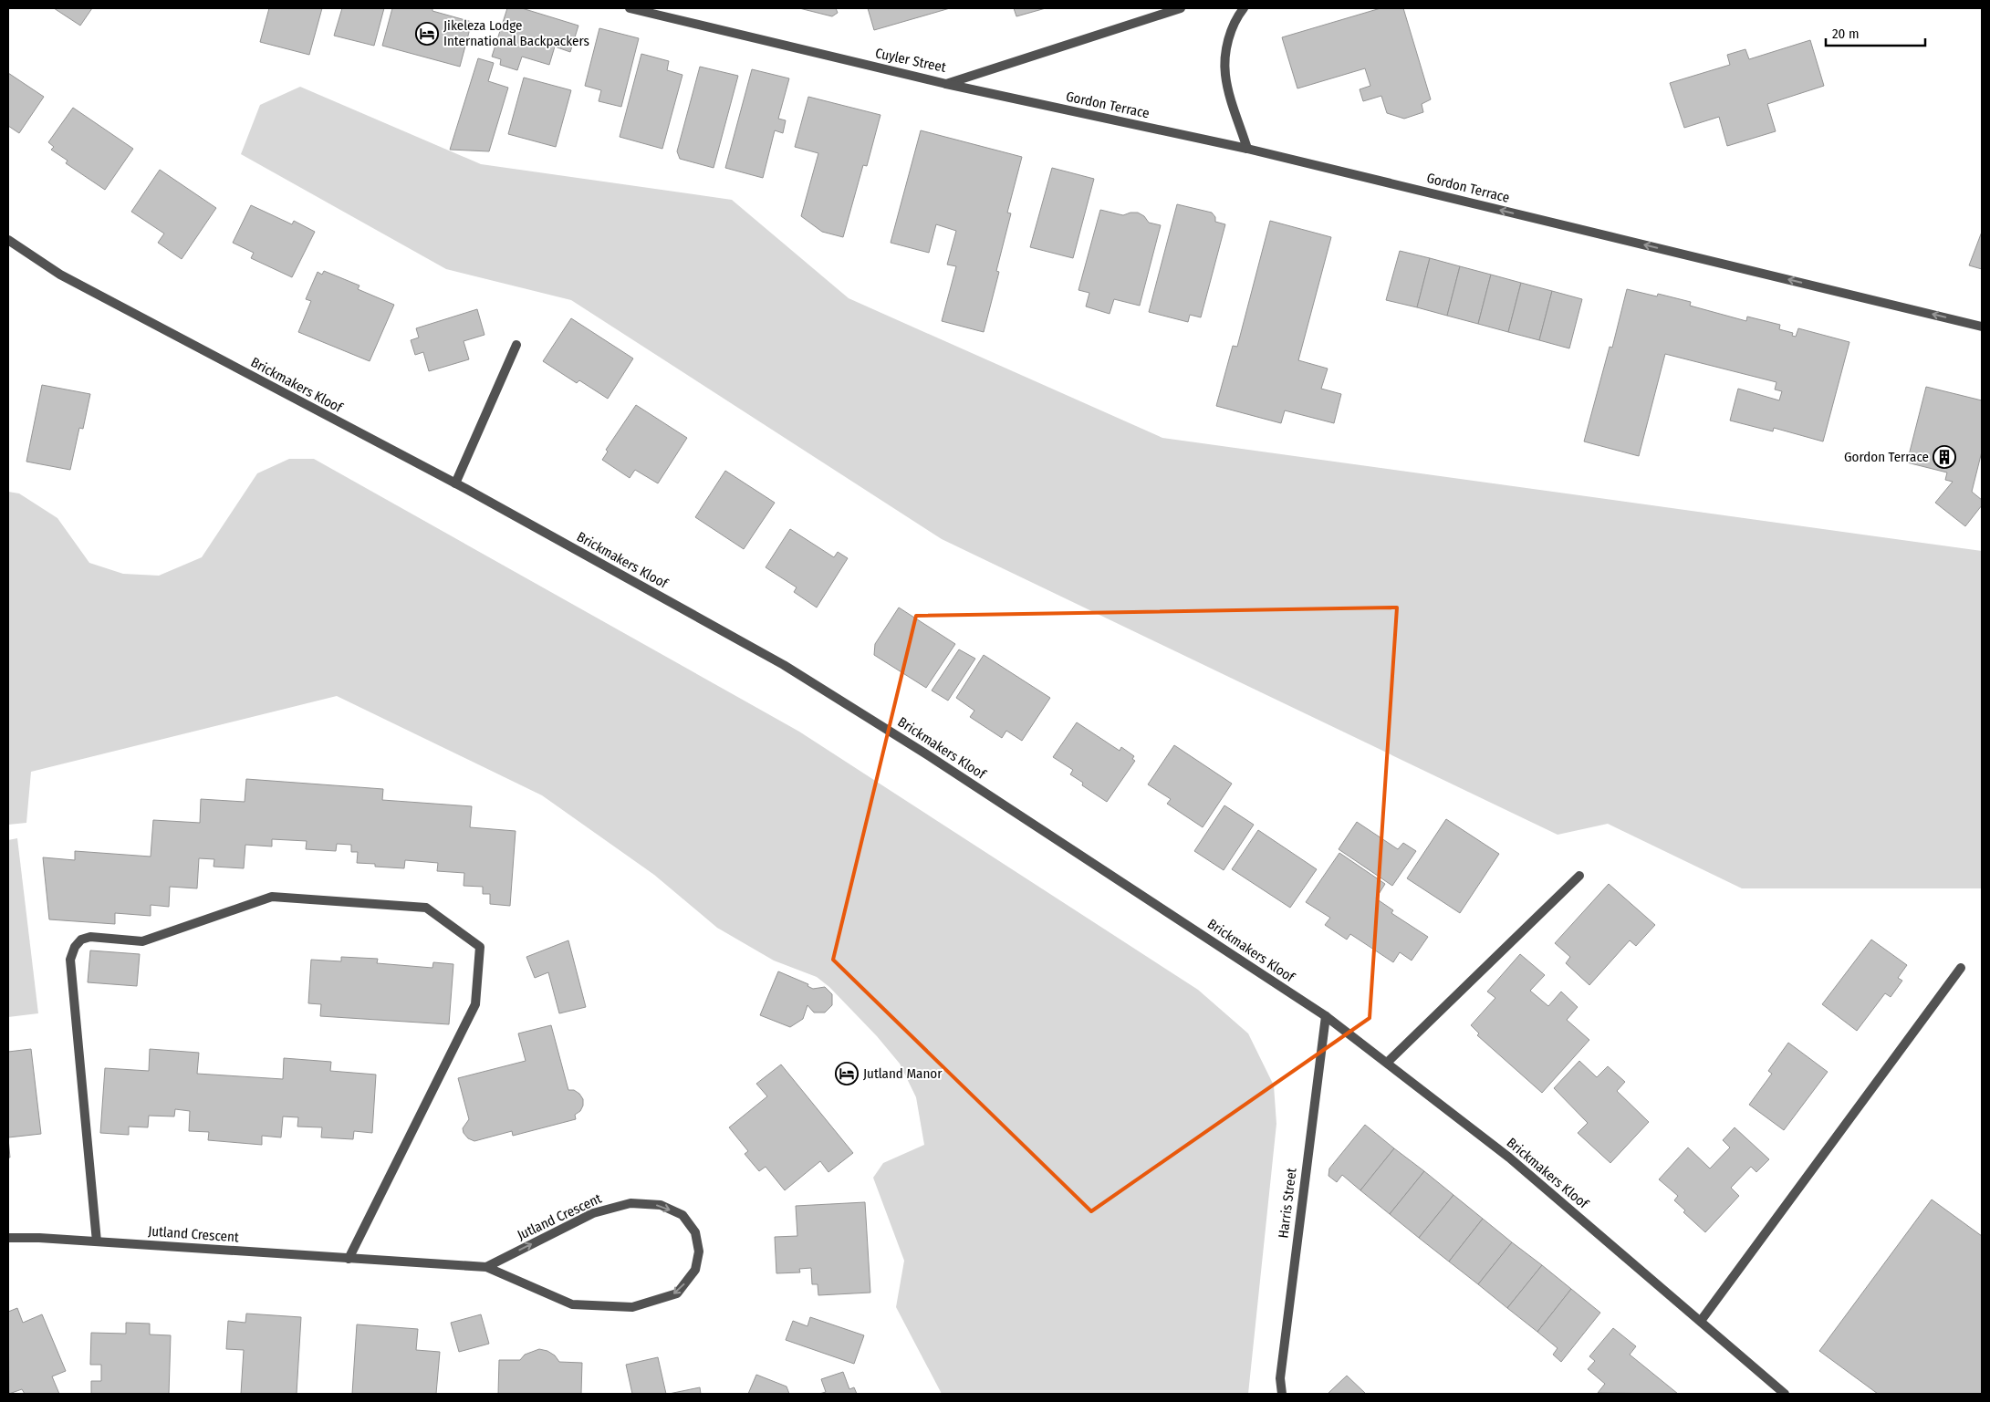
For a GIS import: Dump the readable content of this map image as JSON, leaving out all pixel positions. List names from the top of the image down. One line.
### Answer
{"streets":{"street":["Cuyler Street","Gordon Terrace","Brickmakers Kloof","Harris Street","Jutland Crescent"]},"crossings":[["Cuyler Street","Gordon Terrace"],["Brickmakers Kloof","Harris Street"]],"one_way":["Gordon Terrace"],"places":{"hotel":["Jikeleza Lodge International Backpackers","Jutland Manor"],"building":["Gordon Terrace"]},"scale_bar":"20 m"}
